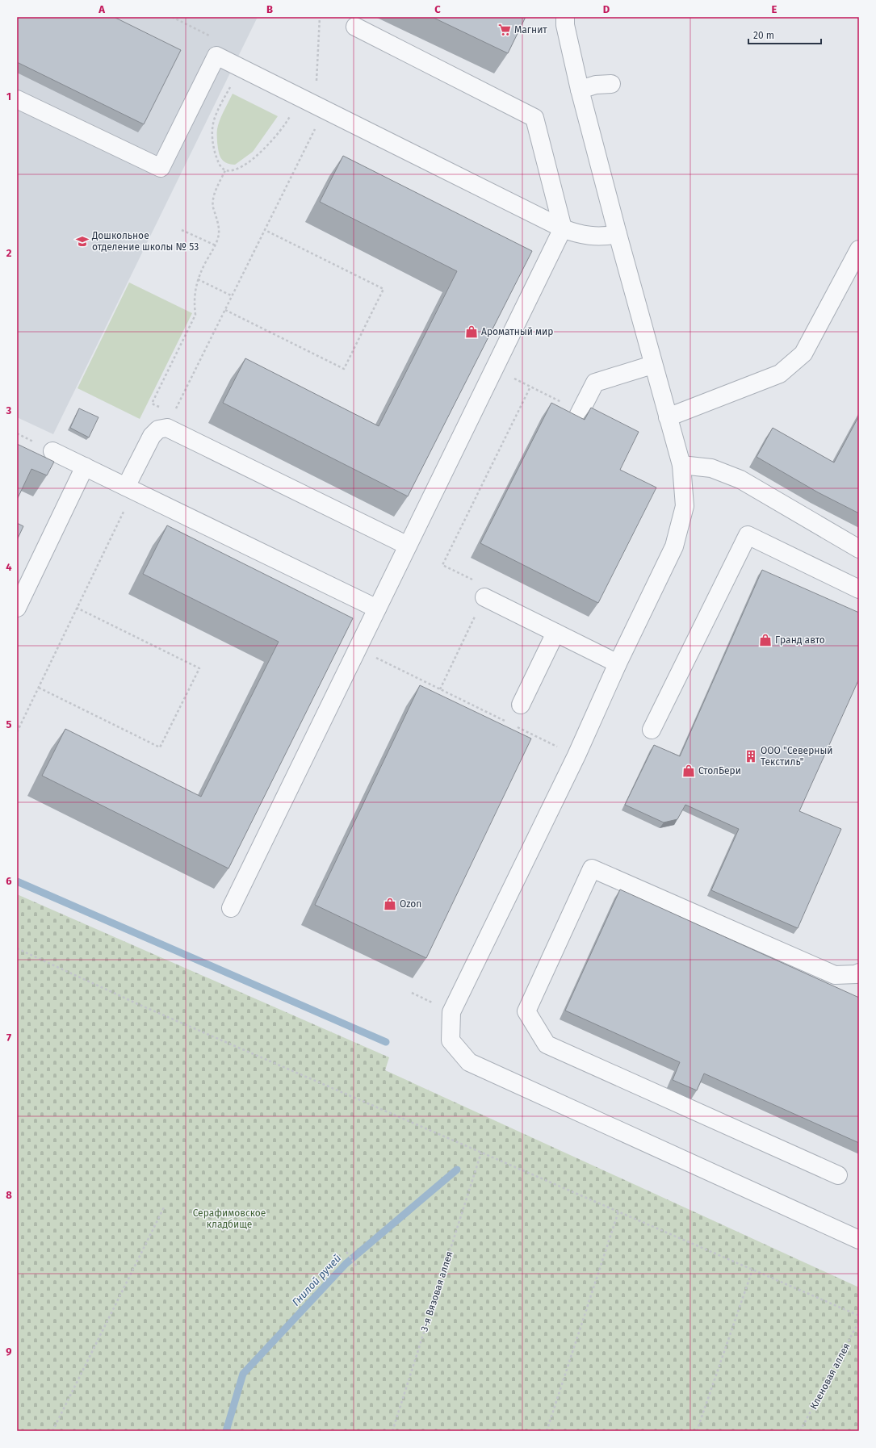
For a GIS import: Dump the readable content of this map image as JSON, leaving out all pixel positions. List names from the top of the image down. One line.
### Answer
{"streets":{"path":["3-я Вязовая аллея","Кленовая аллея"]},"water":["Гнилой ручей"],"parks":["Серафимовское кладбище"],"places":{"supermarket":["Магнит"],"school or university":["Дошкольное отделение школы № 53"],"shop":["Ароматный мир","Гранд авто","СтолБери","Ozon"],"building":["ООО \"Северный Текстиль\""]},"scale_bar":"20 m","grid":{"columns":["A","B","C","D","E"],"rows":["1","2","3","4","5","6","7","8","9"]}}
